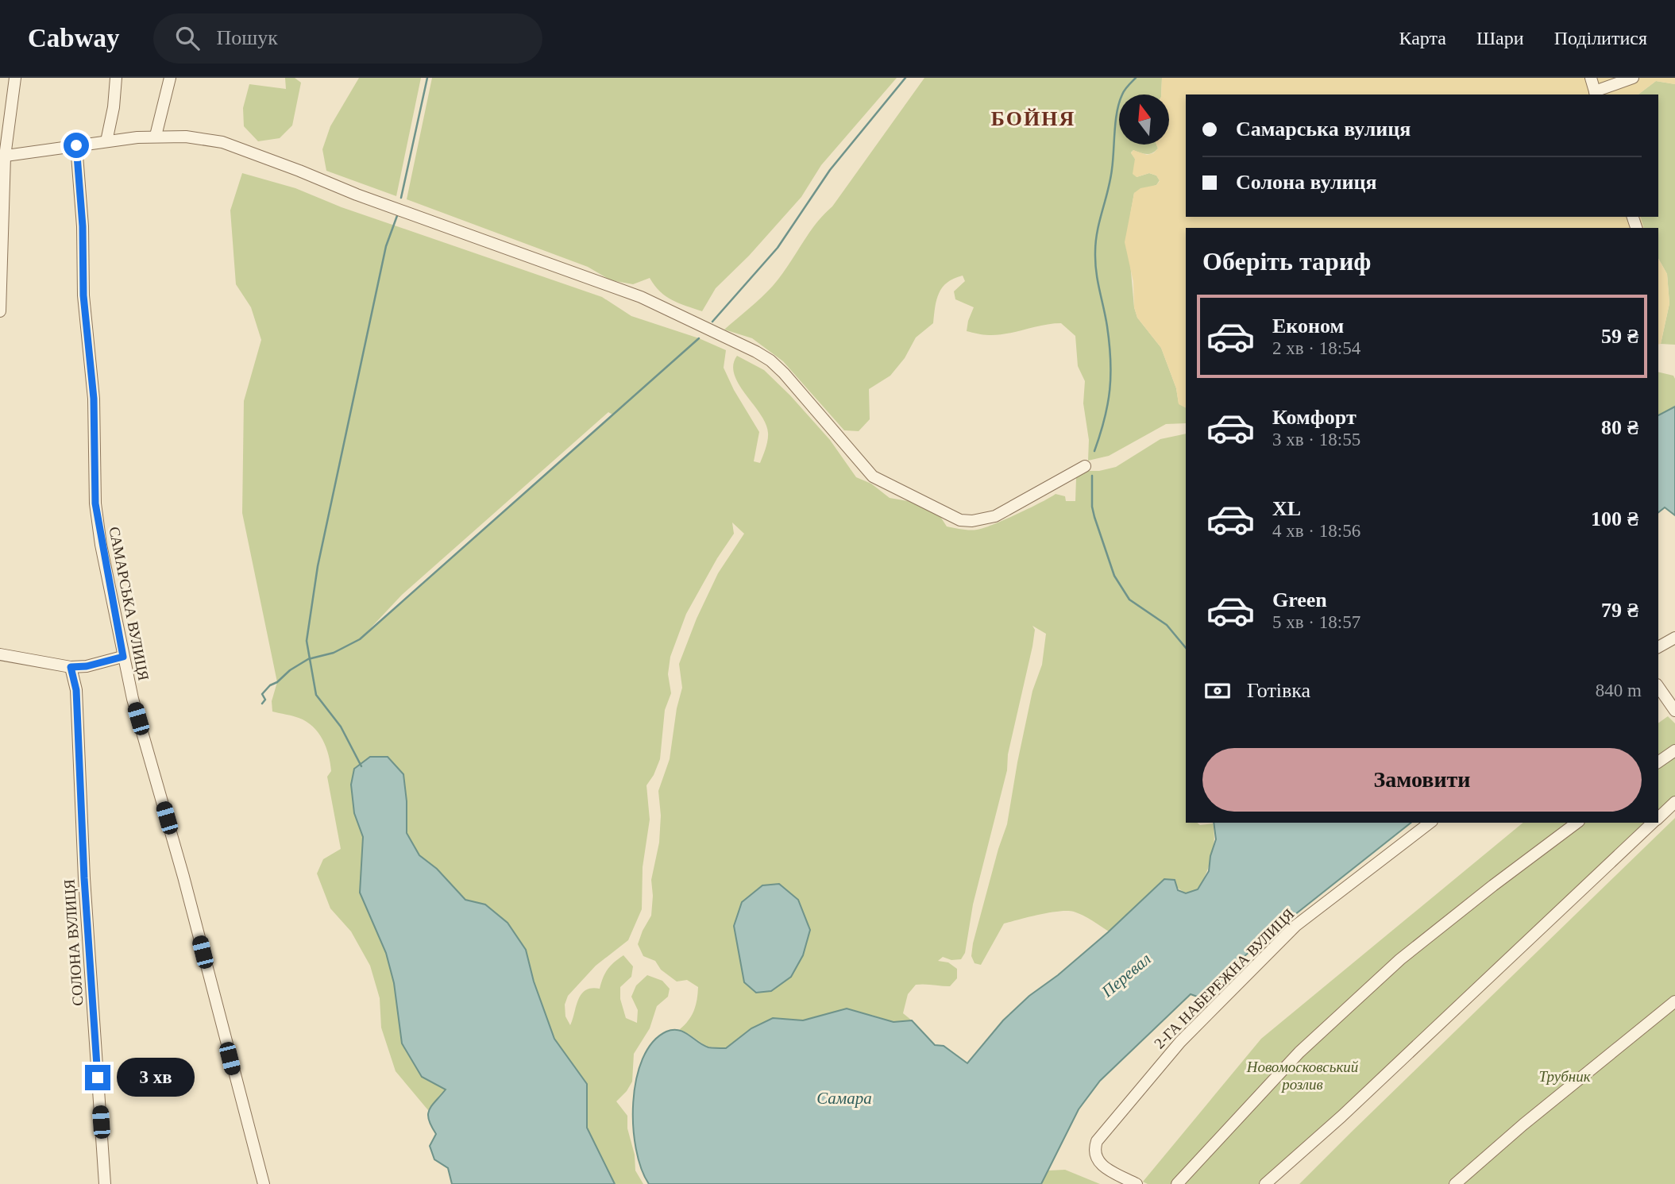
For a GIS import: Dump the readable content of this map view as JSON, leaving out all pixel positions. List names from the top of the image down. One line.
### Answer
{"streets":{"street":["САМАРСЬКА ВУЛИЦЯ","СОЛОНА ВУЛИЦЯ","2-ГА НАБЕРЕЖНА ВУЛИЦЯ"]},"districts":["БОЙНЯ"],"water":["Перевал","Самара"],"parks":["Новомосковський розлив","Трубник"],"north":"top","page":{"header":"Cabway","search":"Пошук","nav":["Карта","Шари","Поділитися"],"banner":["Самарська вулиця","Солона вулиця"],"heading":"Оберіть тариф","list":[{"name":"Економ","note":"2 хв · 18:54","value":"59 ₴"},{"name":"Комфорт","note":"3 хв · 18:55","value":"80 ₴"},{"name":"XL","note":"4 хв · 18:56","value":"100 ₴"},{"name":"Green","note":"5 хв · 18:57","value":"79 ₴"}],"pay":["Готівка","840 m"],"buttons":"Замовити","bubble":"3 хв"}}
